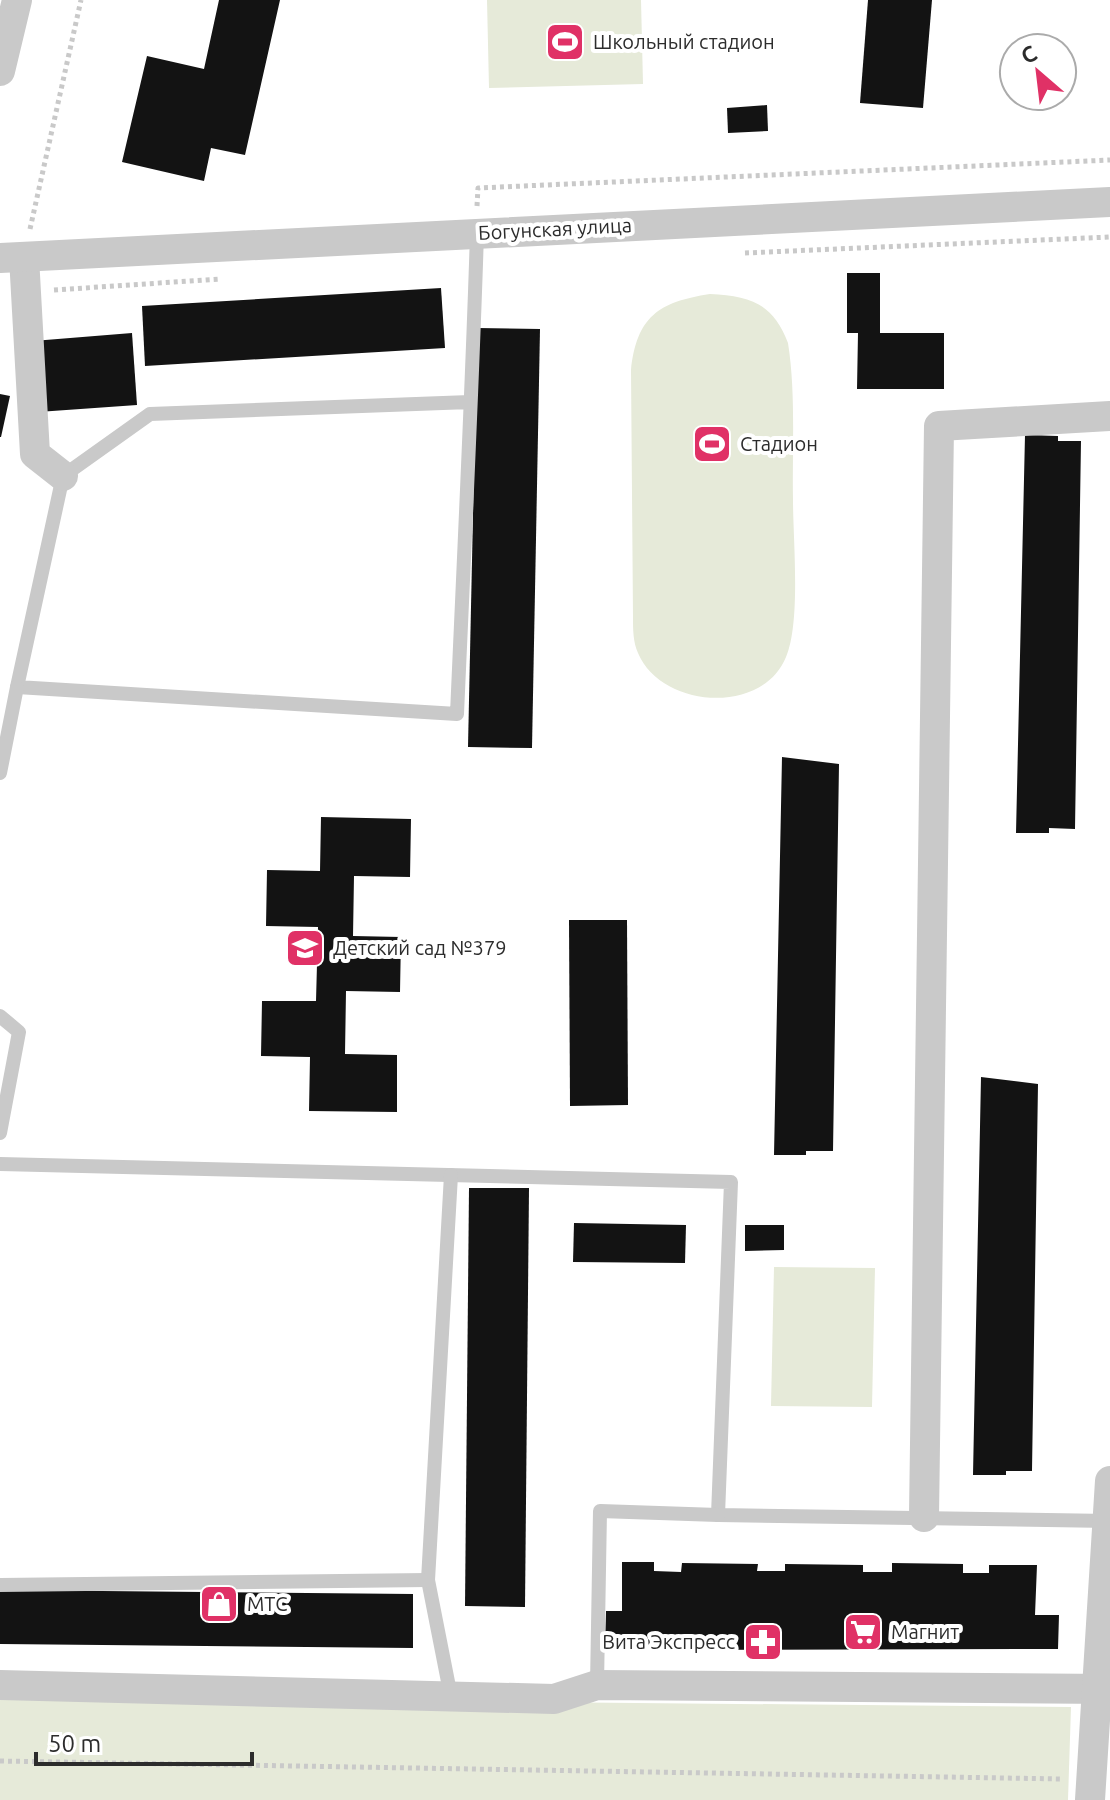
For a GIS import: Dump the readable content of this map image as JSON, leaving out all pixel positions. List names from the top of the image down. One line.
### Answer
{"streets":{"street":["Богунская улица"]},"places":{"sports":["Школьный стадион","Стадион"],"school or university":["Детский сад №379"],"shop":["МТС"],"supermarket":["Магнит"],"pharmacy":["Вита Экспресс"]},"scale_bar":"50 m","north":"top left"}
